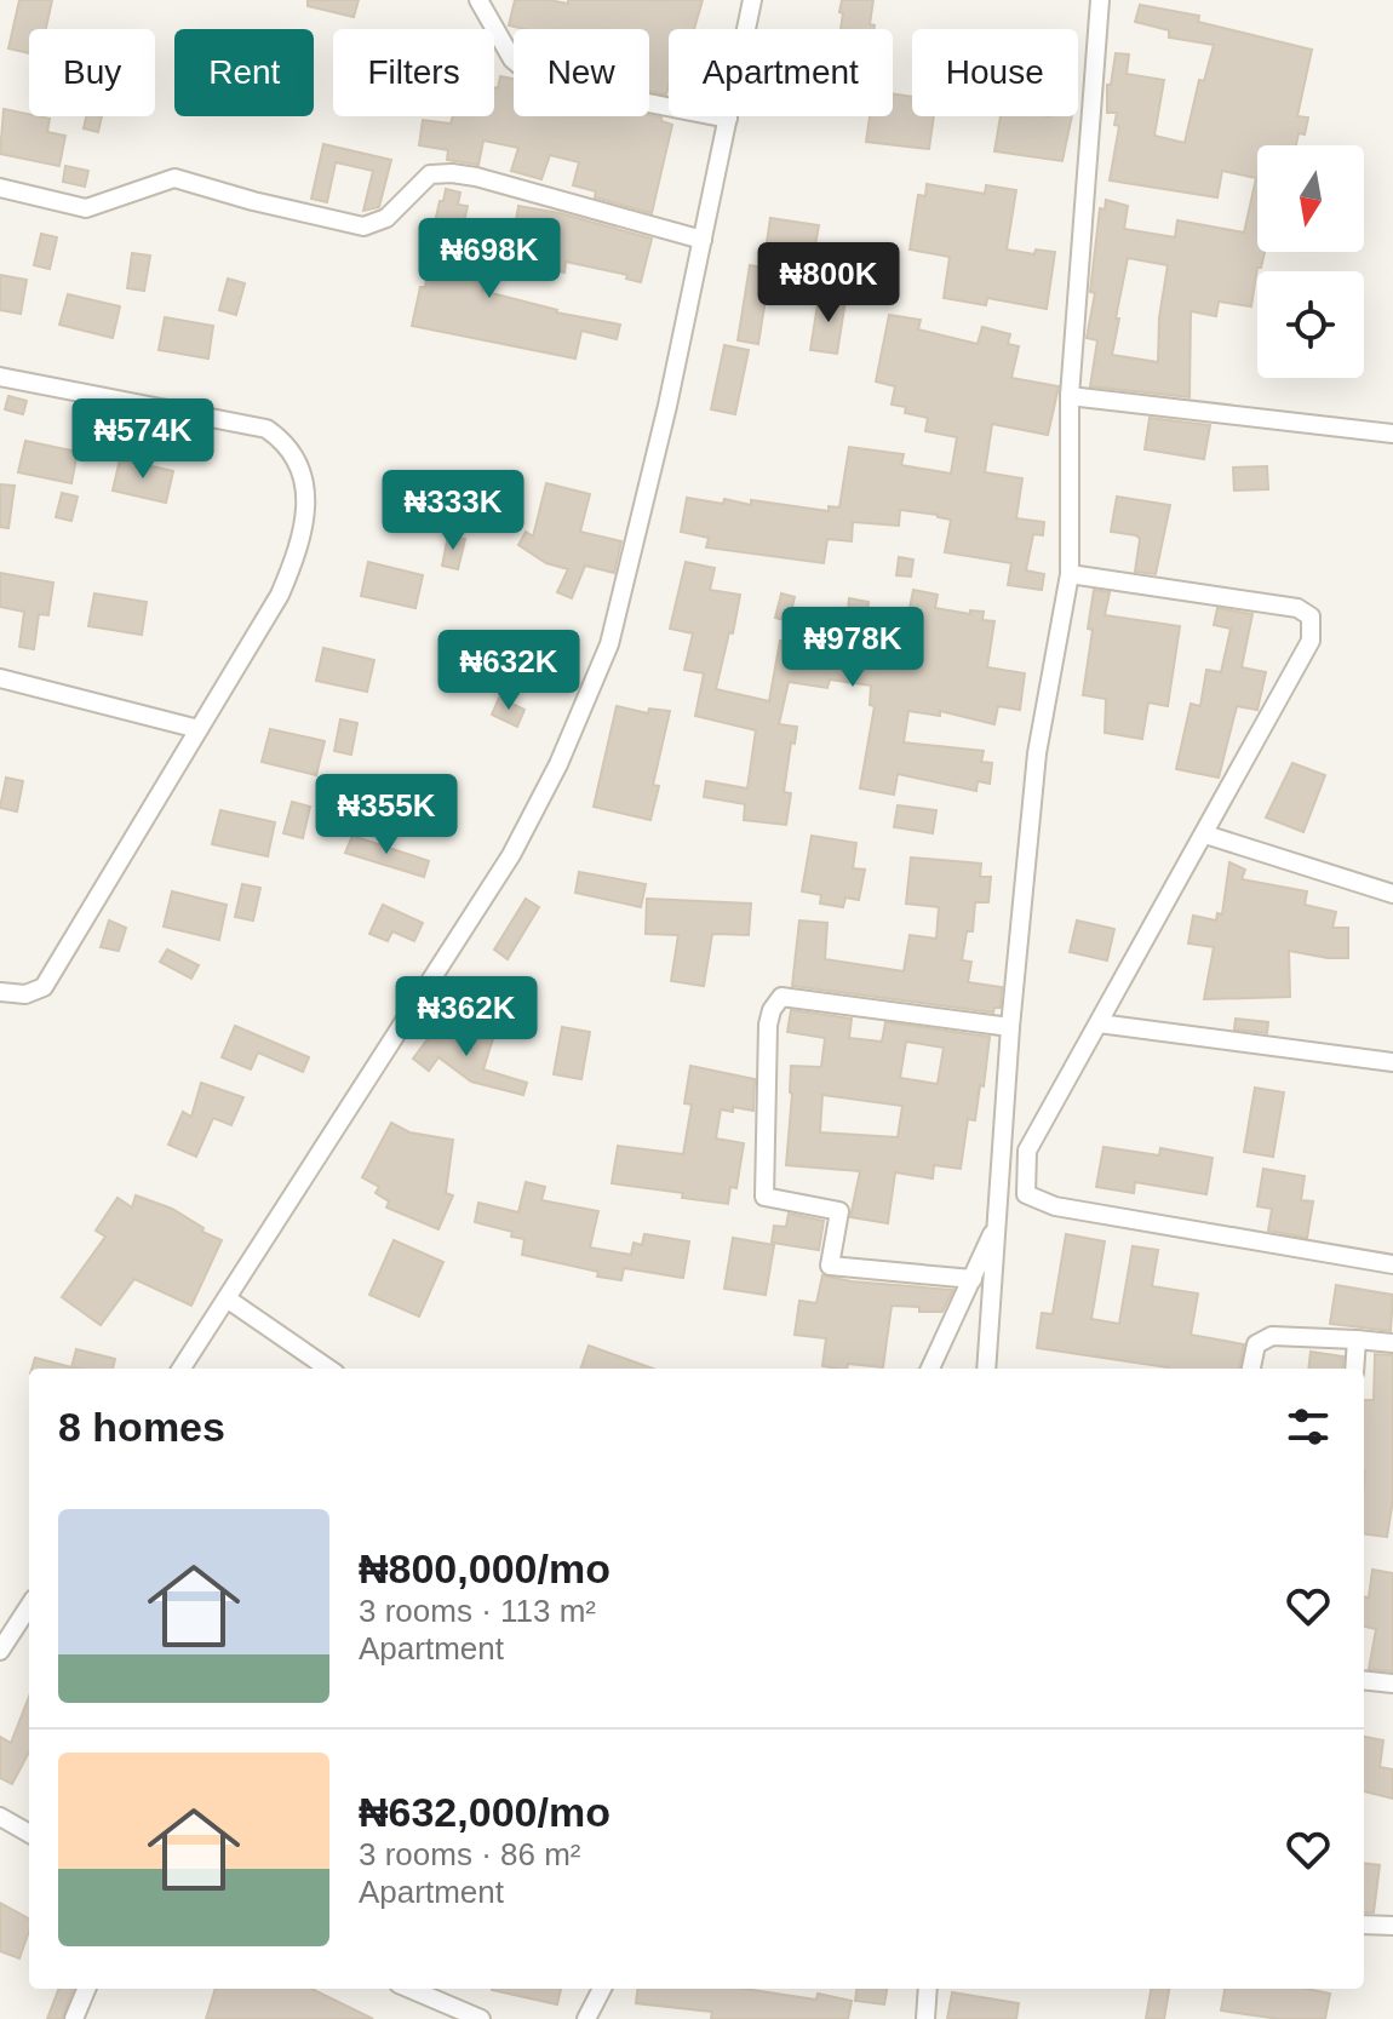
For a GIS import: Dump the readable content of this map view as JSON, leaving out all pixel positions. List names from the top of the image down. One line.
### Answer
{"north":"bottom","page":{"chip":["Buy","Rent","Filters","New","Apartment","House"],"price":["₦698K","₦800K","₦574K","₦333K","₦978K","₦632K","₦355K","₦362K"],"heading":"8 homes","list":[{"name":"₦800,000/mo","note":"3 rooms · 113 m² · Apartment"},{"name":"₦632,000/mo","note":"3 rooms · 86 m² · Apartment"}]}}
